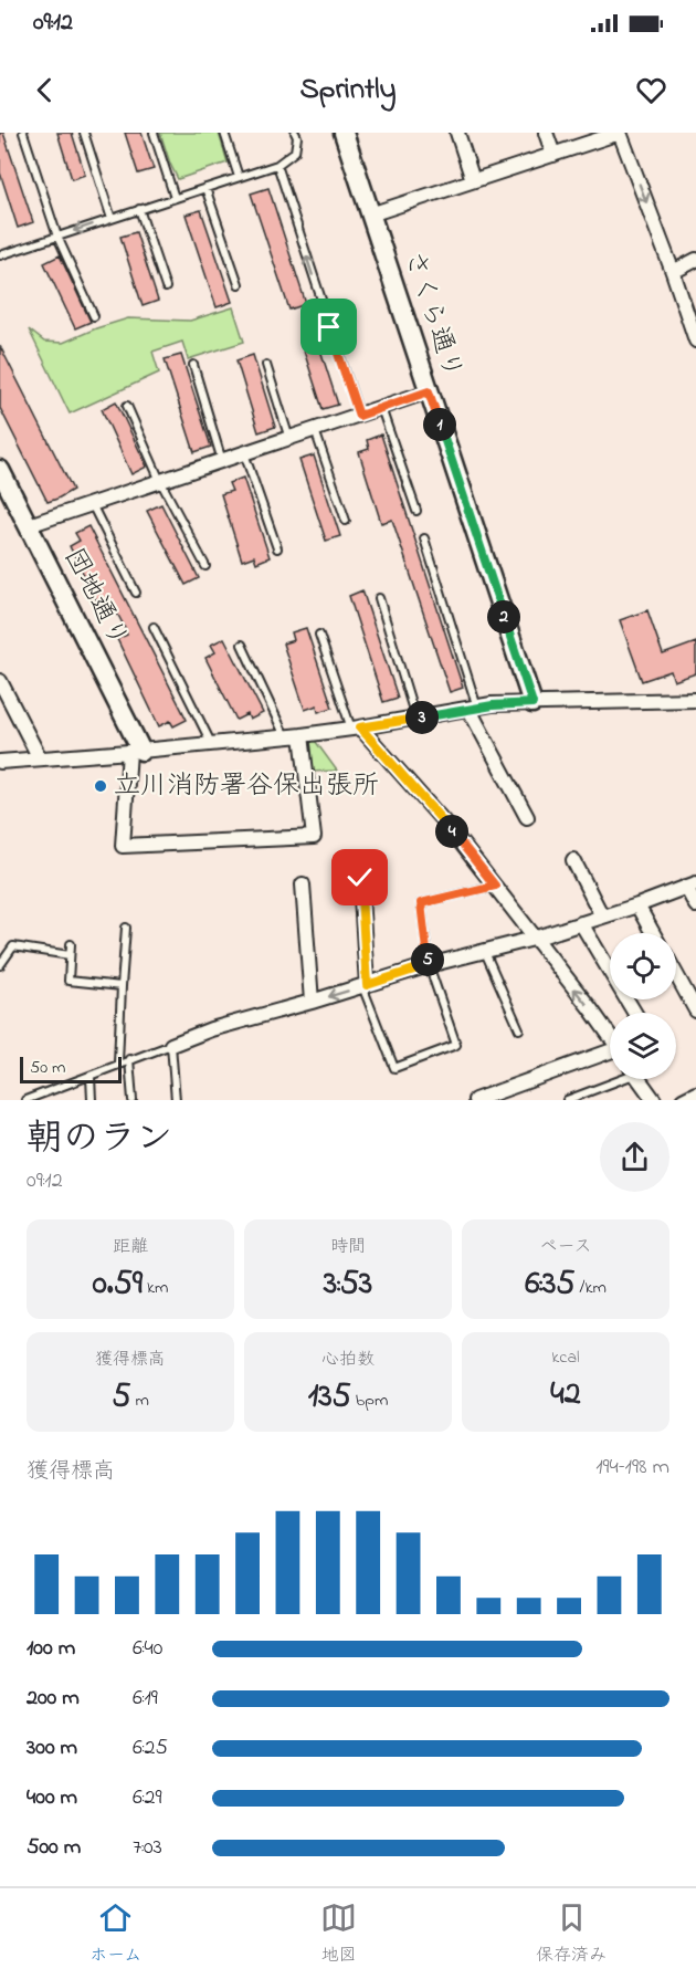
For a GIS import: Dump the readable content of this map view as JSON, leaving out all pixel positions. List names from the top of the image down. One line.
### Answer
{"streets":{"street":["さくら通り","団地通り"]},"places":["立川消防署谷保出張所"],"scale_bar":"50 m","page":{"status":"09:12","header":"Sprintly","pins":["1","2","3","4","5"],"scale":"50 m","heading":["朝のラン","09:12"],"stats":[["距離","0.59 km"],["時間","3:53"],["ペース","6:35 /km"],["獲得標高","5 m"],["心拍数","135 bpm"],["kcal","42"]],"chart":["獲得標高","194–198 m"],"list":[{"name":"100 m","note":"6:40"},{"name":"200 m","note":"6:19"},{"name":"300 m","note":"6:25"},{"name":"400 m","note":"6:29"},{"name":"500 m","note":"7:03"}],"tabs":["ホーム","地図","保存済み"]}}
